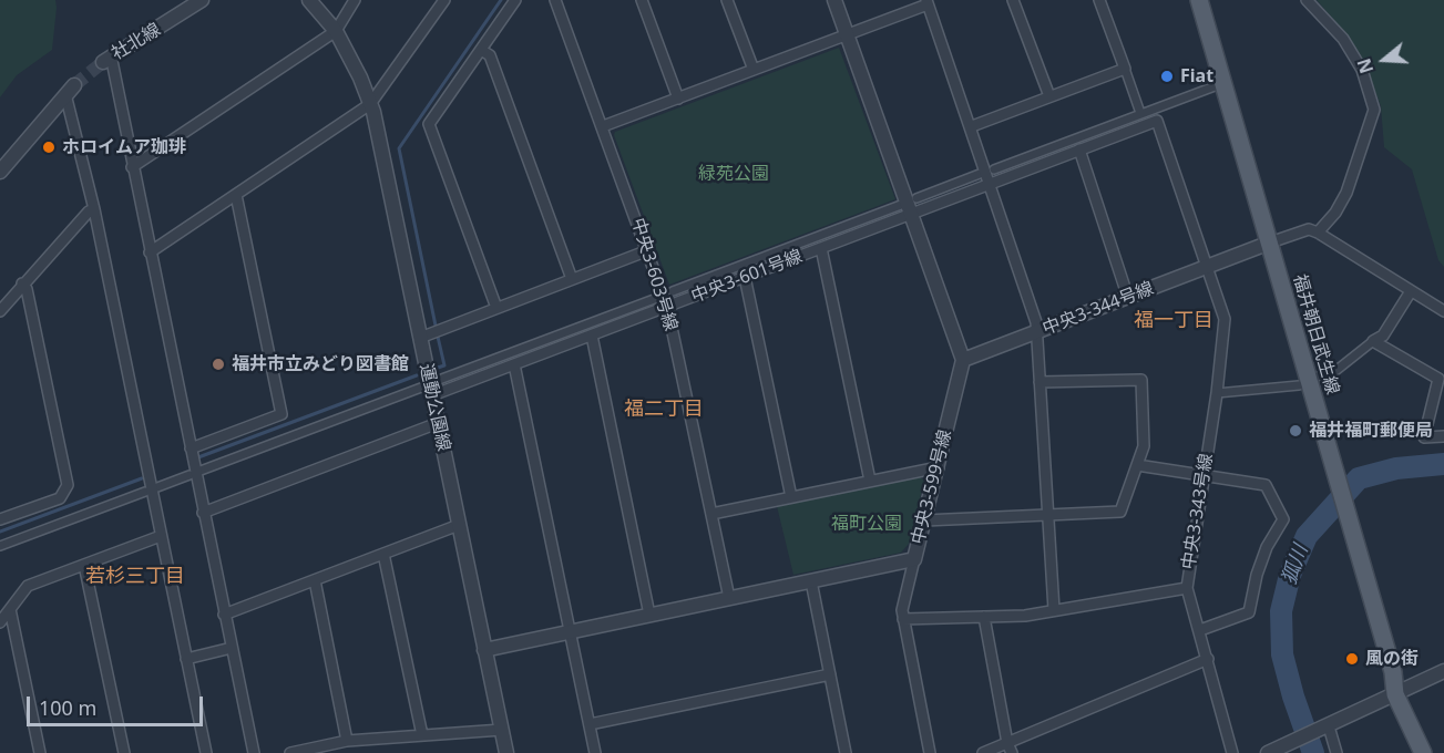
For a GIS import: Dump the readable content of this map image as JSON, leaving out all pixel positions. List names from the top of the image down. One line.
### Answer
{"streets":{"main road":["福井朝日武生線"],"street":["社北線","中央3-603号線","中央3-601号線","中央3-344号線","運動公園線","中央3-599号線","中央3-343号線"]},"crossings":[["中央3-603号線","中央3-601号線"],["中央3-603号線","中央3-599号線"],["中央3-601号線","運動公園線"],["中央3-601号線","中央3-343号線"],["中央3-344号線","福井朝日武生線"],["中央3-344号線","中央3-599号線"],["中央3-344号線","中央3-343号線"],["運動公園線","中央3-599号線"]],"districts":["福一丁目","福二丁目","若杉三丁目"],"water":["狐川"],"parks":["緑苑公園","福町公園"],"places":["Fiat","ホロイムア珈琲","福井市立みどり図書館","福井福町郵便局","風の街"],"scale_bar":"100 m","north":"left"}
